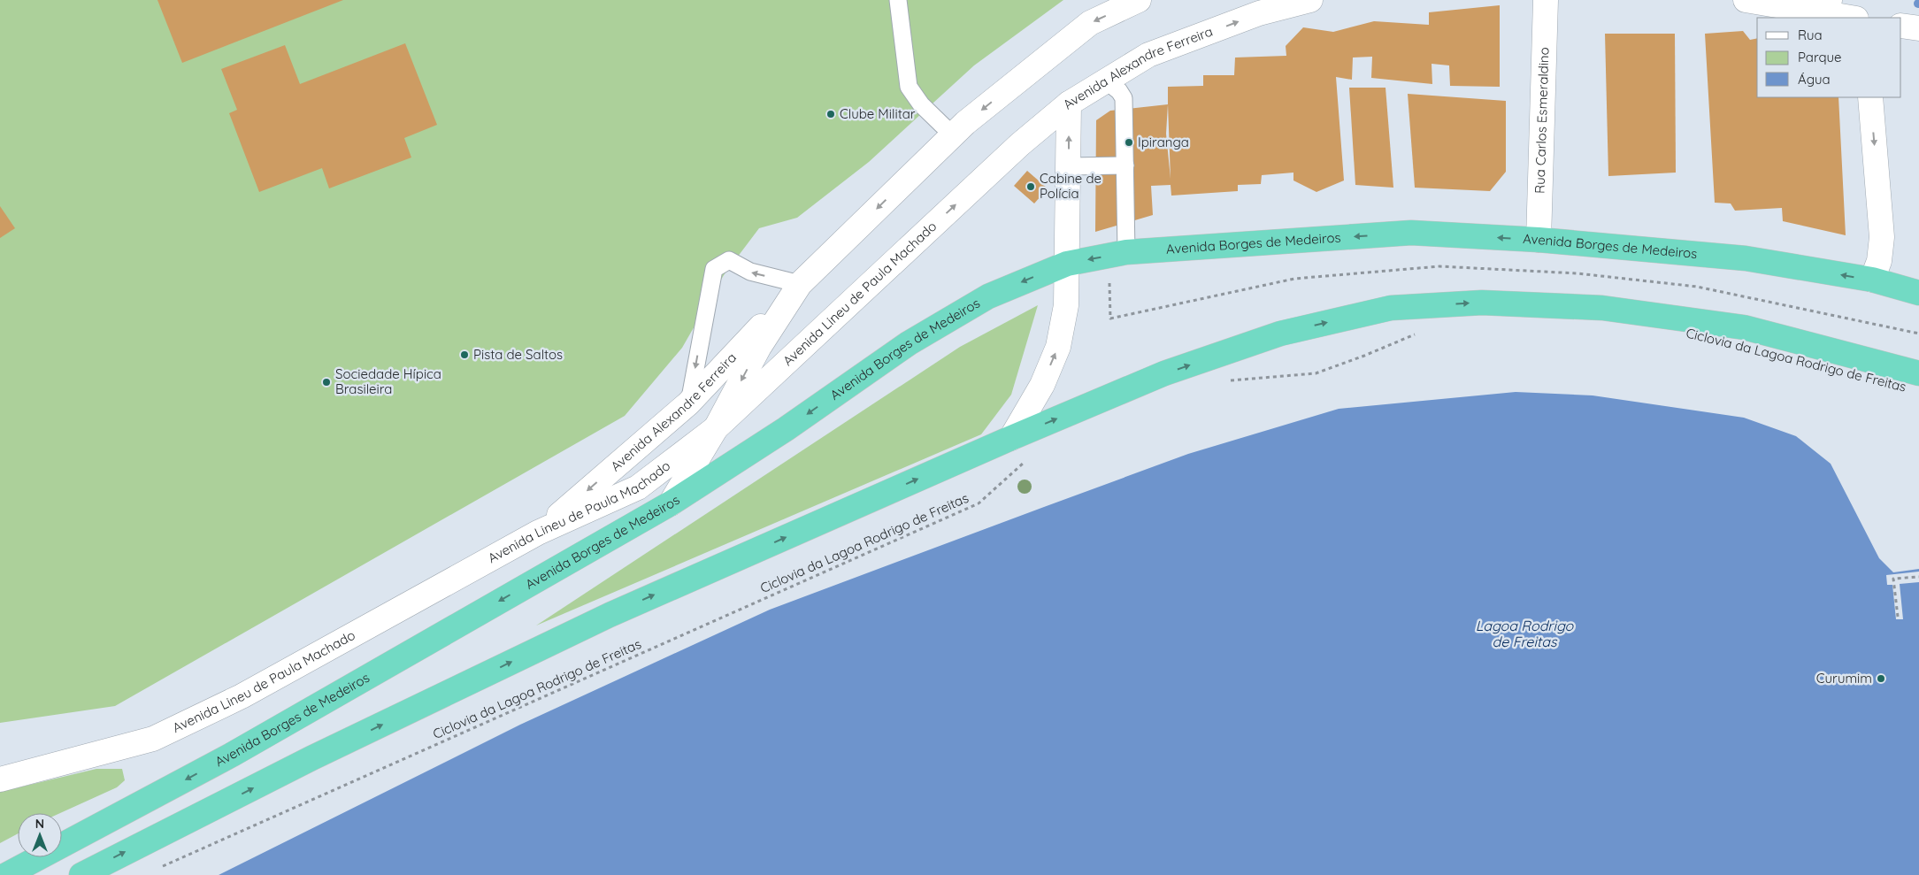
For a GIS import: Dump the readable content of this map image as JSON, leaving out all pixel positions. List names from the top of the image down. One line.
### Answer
{"streets":{"highway":["Avenida Borges de Medeiros"],"street":["Avenida Alexandre Ferreira","Rua Carlos Esmeraldino","Avenida Lineu de Paula Machado"],"path":["Ciclovia da Lagoa Rodrigo de Freitas"]},"crossings":[["Avenida Alexandre Ferreira","Avenida Borges de Medeiros"],["Avenida Alexandre Ferreira","Avenida Lineu de Paula Machado"],["Rua Carlos Esmeraldino","Avenida Borges de Medeiros"]],"one_way":["Avenida Lineu de Paula Machado"],"water":["Lagoa Rodrigo de Freitas"],"places":["Clube Militar","Ipiranga","Cabine de Polícia","Pista de Saltos","Sociedade Hípica Brasileira","Curumim"],"legend":["Rua","Parque","Água"],"north":"top"}
